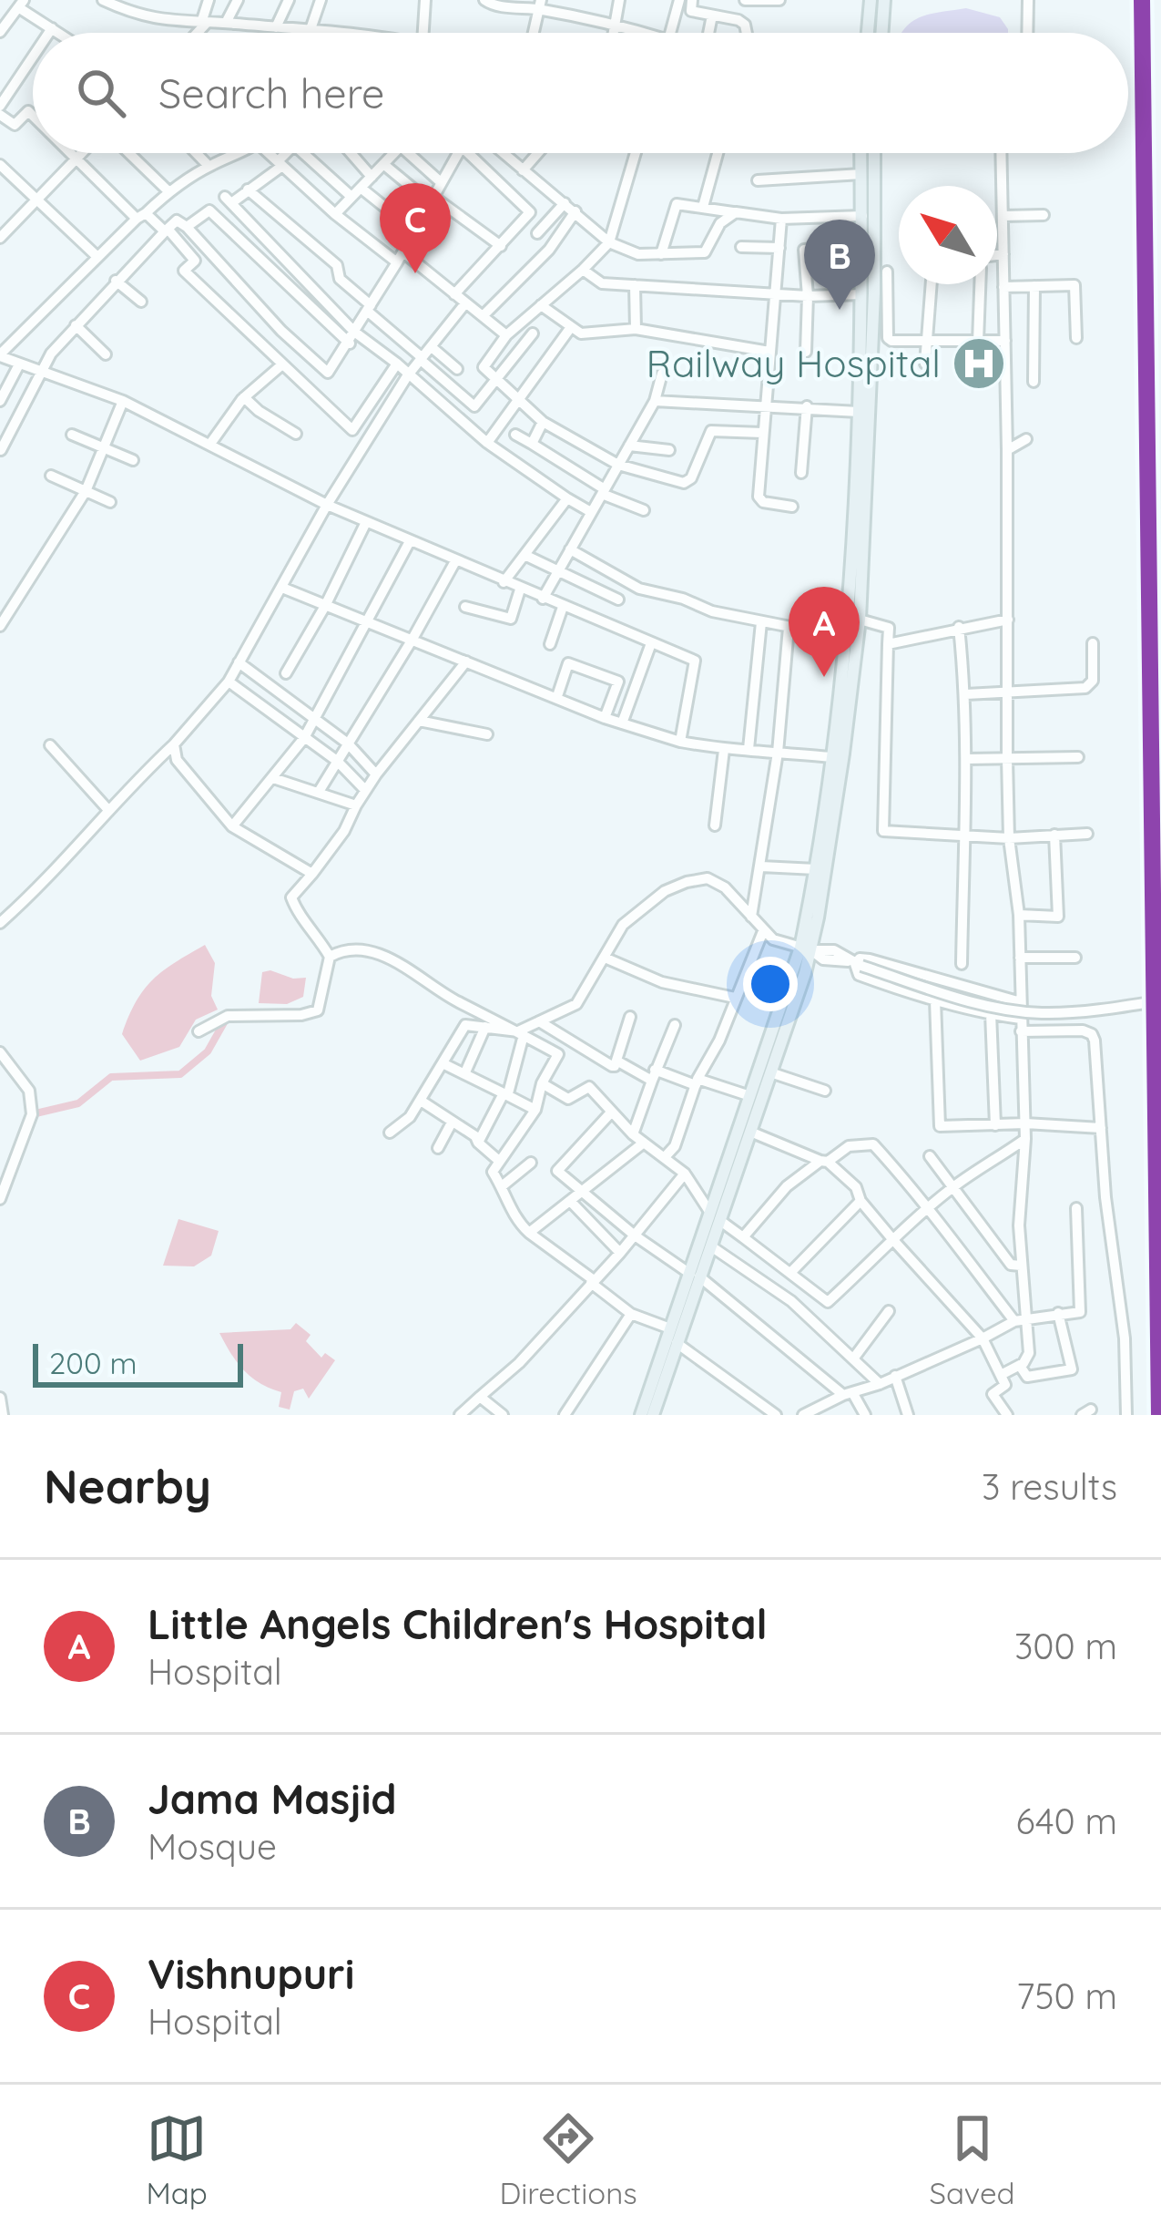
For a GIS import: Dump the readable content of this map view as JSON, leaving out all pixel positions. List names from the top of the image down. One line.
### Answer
{"places":{"hospital":["Railway Hospital"]},"scale_bar":"200 m","north":"top left","page":{"search":"Search here","pins":["C","B","A"],"scale":"200 m","heading":["Nearby","3 results"],"list":[{"mark":"A","name":"Little Angels Children's Hospital","note":"Hospital","value":"300 m"},{"mark":"B","name":"Jama Masjid","note":"Mosque","value":"640 m"},{"mark":"C","name":"Vishnupuri","note":"Hospital","value":"750 m"}],"nav":["Map","Directions","Saved"]}}
